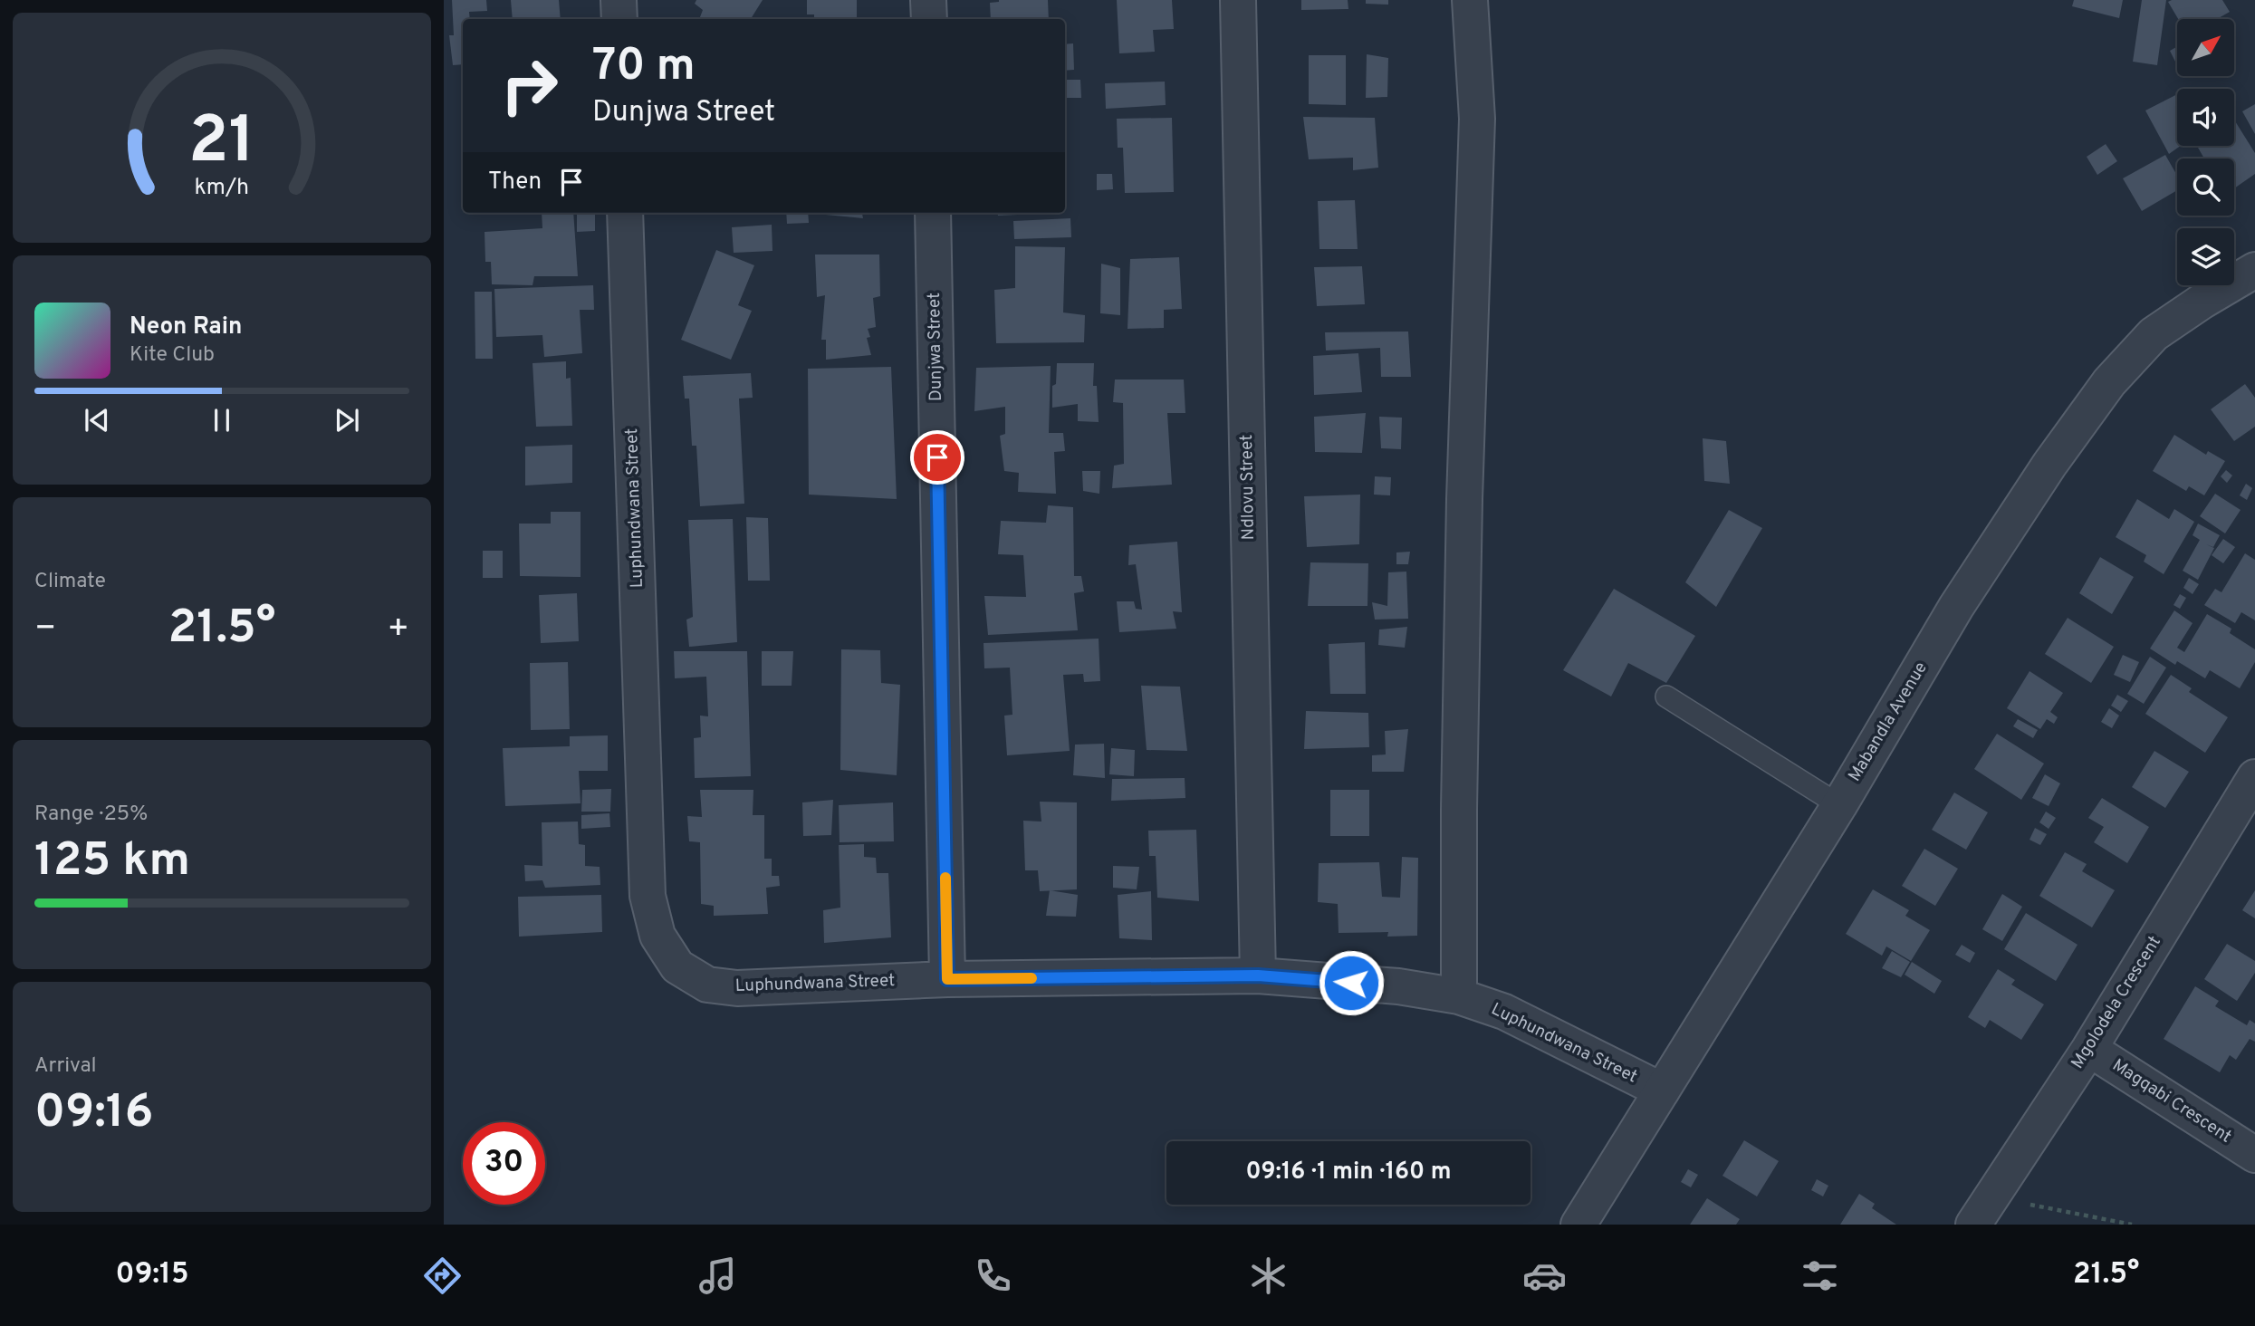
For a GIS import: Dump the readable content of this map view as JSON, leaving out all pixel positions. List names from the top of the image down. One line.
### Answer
{"streets":{"street":["Dunjwa Street","Ndlovu Street","Luphundwana Street","Mabandla Avenue","Mgolodela Crescent","Magqabi Crescent"]},"crossings":[["Dunjwa Street","Luphundwana Street"],["Ndlovu Street","Luphundwana Street"],["Luphundwana Street","Mabandla Avenue"],["Mgolodela Crescent","Magqabi Crescent"]],"north":"top right","page":{"turn":["70 m","Dunjwa Street"],"then":"Then","song":["Neon Rain","Kite Club"],"tile":["Climate",["Range · 25%","125 km"],["Arrival","09:16"]],"heat":["−","21.5°","+"],"limit":"30","trip":"09:16 · 1 min · 160 m","tabs":["09:15","21.5°"],"gauge":["21","km/h"]}}
